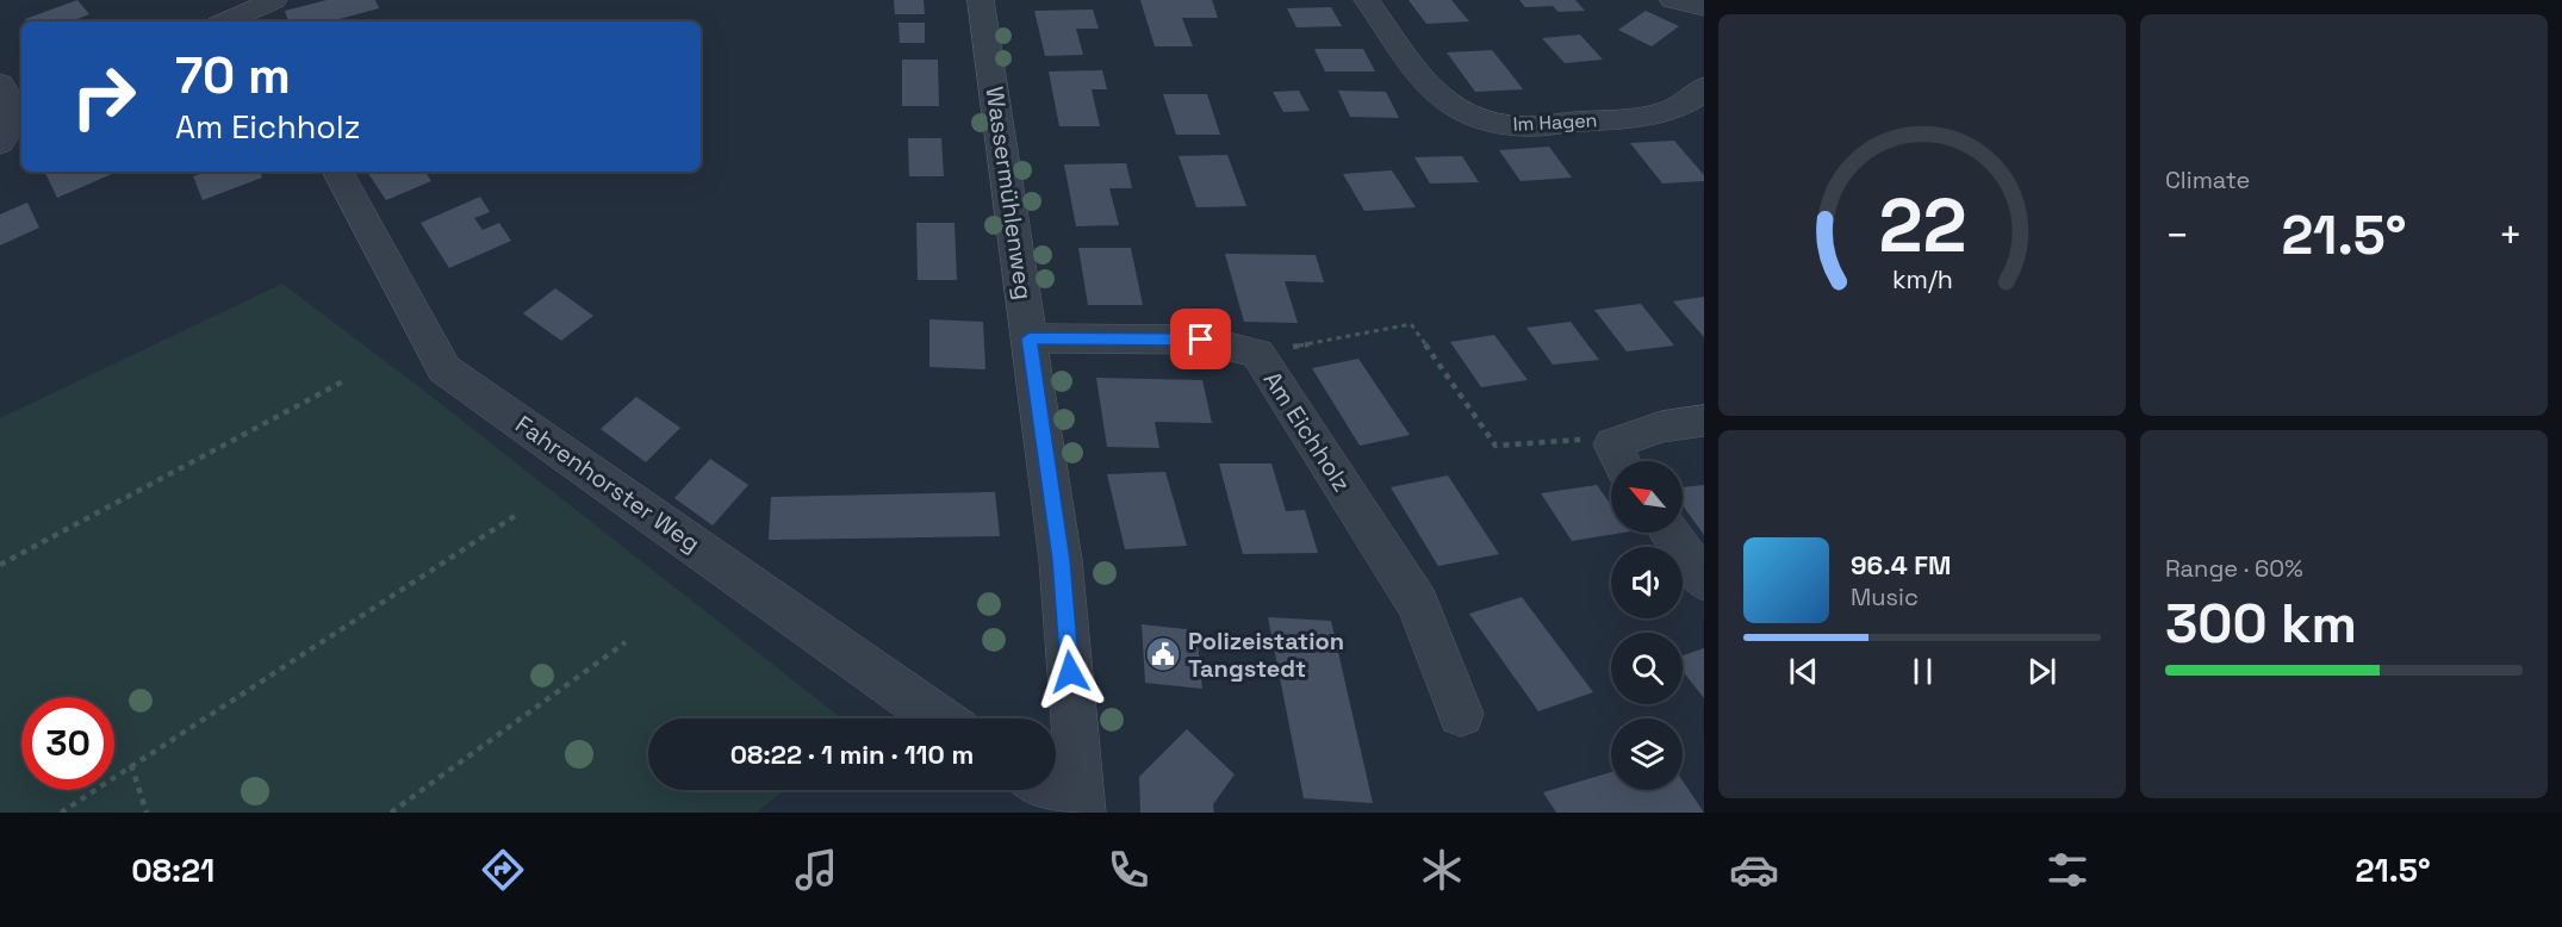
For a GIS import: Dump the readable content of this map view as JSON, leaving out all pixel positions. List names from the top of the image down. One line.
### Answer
{"streets":{"street":["Im Hagen","Wassermühlenweg","Am Eichholz","Fahrenhorster Weg"]},"crossings":[["Wassermühlenweg","Am Eichholz"]],"places":{"public building":["Polizeistation Tangstedt"]},"north":"top left","page":{"tile":["Climate",["Range · 60%","300 km"]],"turn":["70 m","Am Eichholz"],"heat":["−","21.5°","+"],"song":["96.4 FM","Music"],"limit":"30","trip":"08:22 · 1 min · 110 m","tabs":["08:21","21.5°"],"gauge":["22","km/h"]}}
